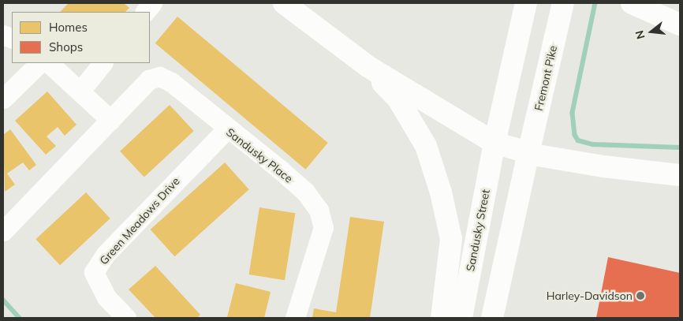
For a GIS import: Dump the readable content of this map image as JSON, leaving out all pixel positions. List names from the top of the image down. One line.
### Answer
{"streets":{"main road":["Fremont Pike","Sandusky Street"],"street":["Sandusky Place","Green Meadows Drive"]},"crossings":[["Sandusky Place","Green Meadows Drive"]],"places":["Harley-Davidson"],"legend":["Homes","Shops"],"north":"left"}
